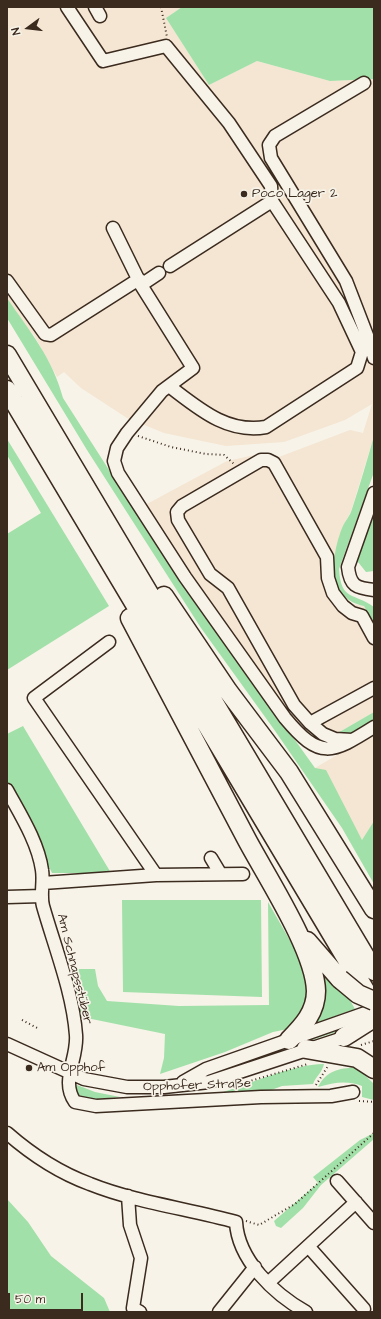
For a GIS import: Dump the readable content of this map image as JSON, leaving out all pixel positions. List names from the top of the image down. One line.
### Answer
{"streets":{"street":["Am Schnapsstüber","Opphofer Straße"]},"crossings":[["Am Schnapsstüber","Opphofer Straße"]],"places":["Poco Lager 2","Am Opphof"],"scale_bar":"50 m","north":"left"}
